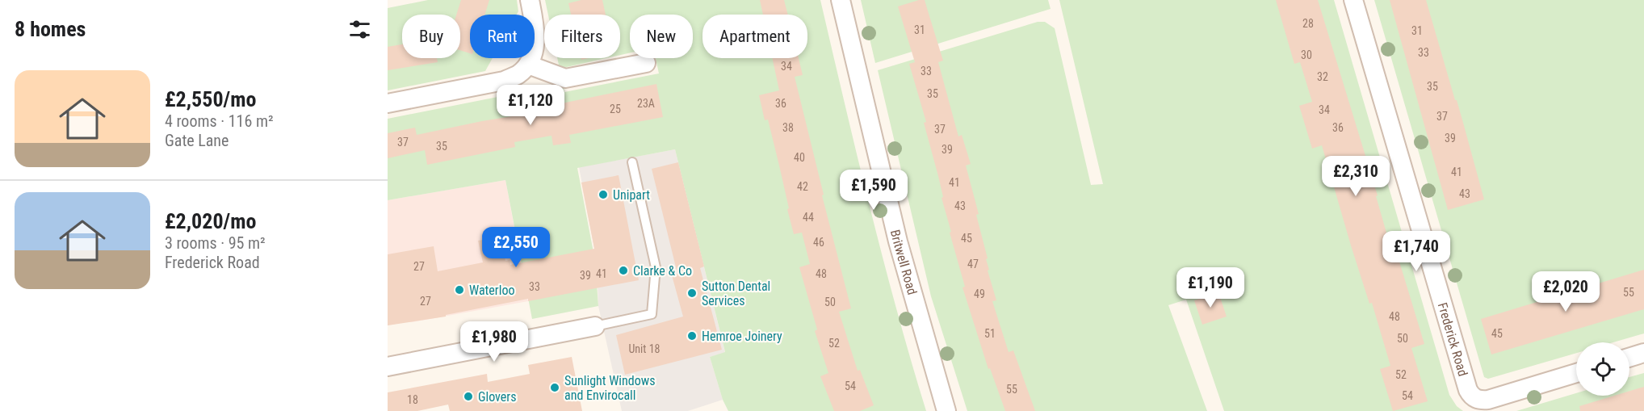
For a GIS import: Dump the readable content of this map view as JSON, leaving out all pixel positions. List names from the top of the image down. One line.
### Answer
{"streets":{"street":["Britwell Road","Frederick Road"]},"places":["Unipart","Clarke & Co","Waterloo","Sutton Dental Services","Hemroe Joinery","Sunlight Windows and Envirocall","Glovers"],"house_numbers":["28","31","31","33","30","34","33","32","35","35","23A","36","25","34","37","38","36","37","39","37","35","39","40","41","41","42","43","43","44","45","46","47","27","41","48","39","33","55","49","27","50","48","51","45","50","52","Unit 18","52","54","55","54","18"],"page":{"heading":"8 homes","chip":["Buy","Rent","Filters","New","Apartment"],"list":[{"name":"£2,550/mo","note":"4 rooms · 116 m² · Gate Lane"},{"name":"£2,020/mo","note":"3 rooms · 95 m² · Frederick Road"}],"price":["£1,120","£2,310","£1,590","£2,550","£1,740","£1,190","£2,020","£1,980"]}}
